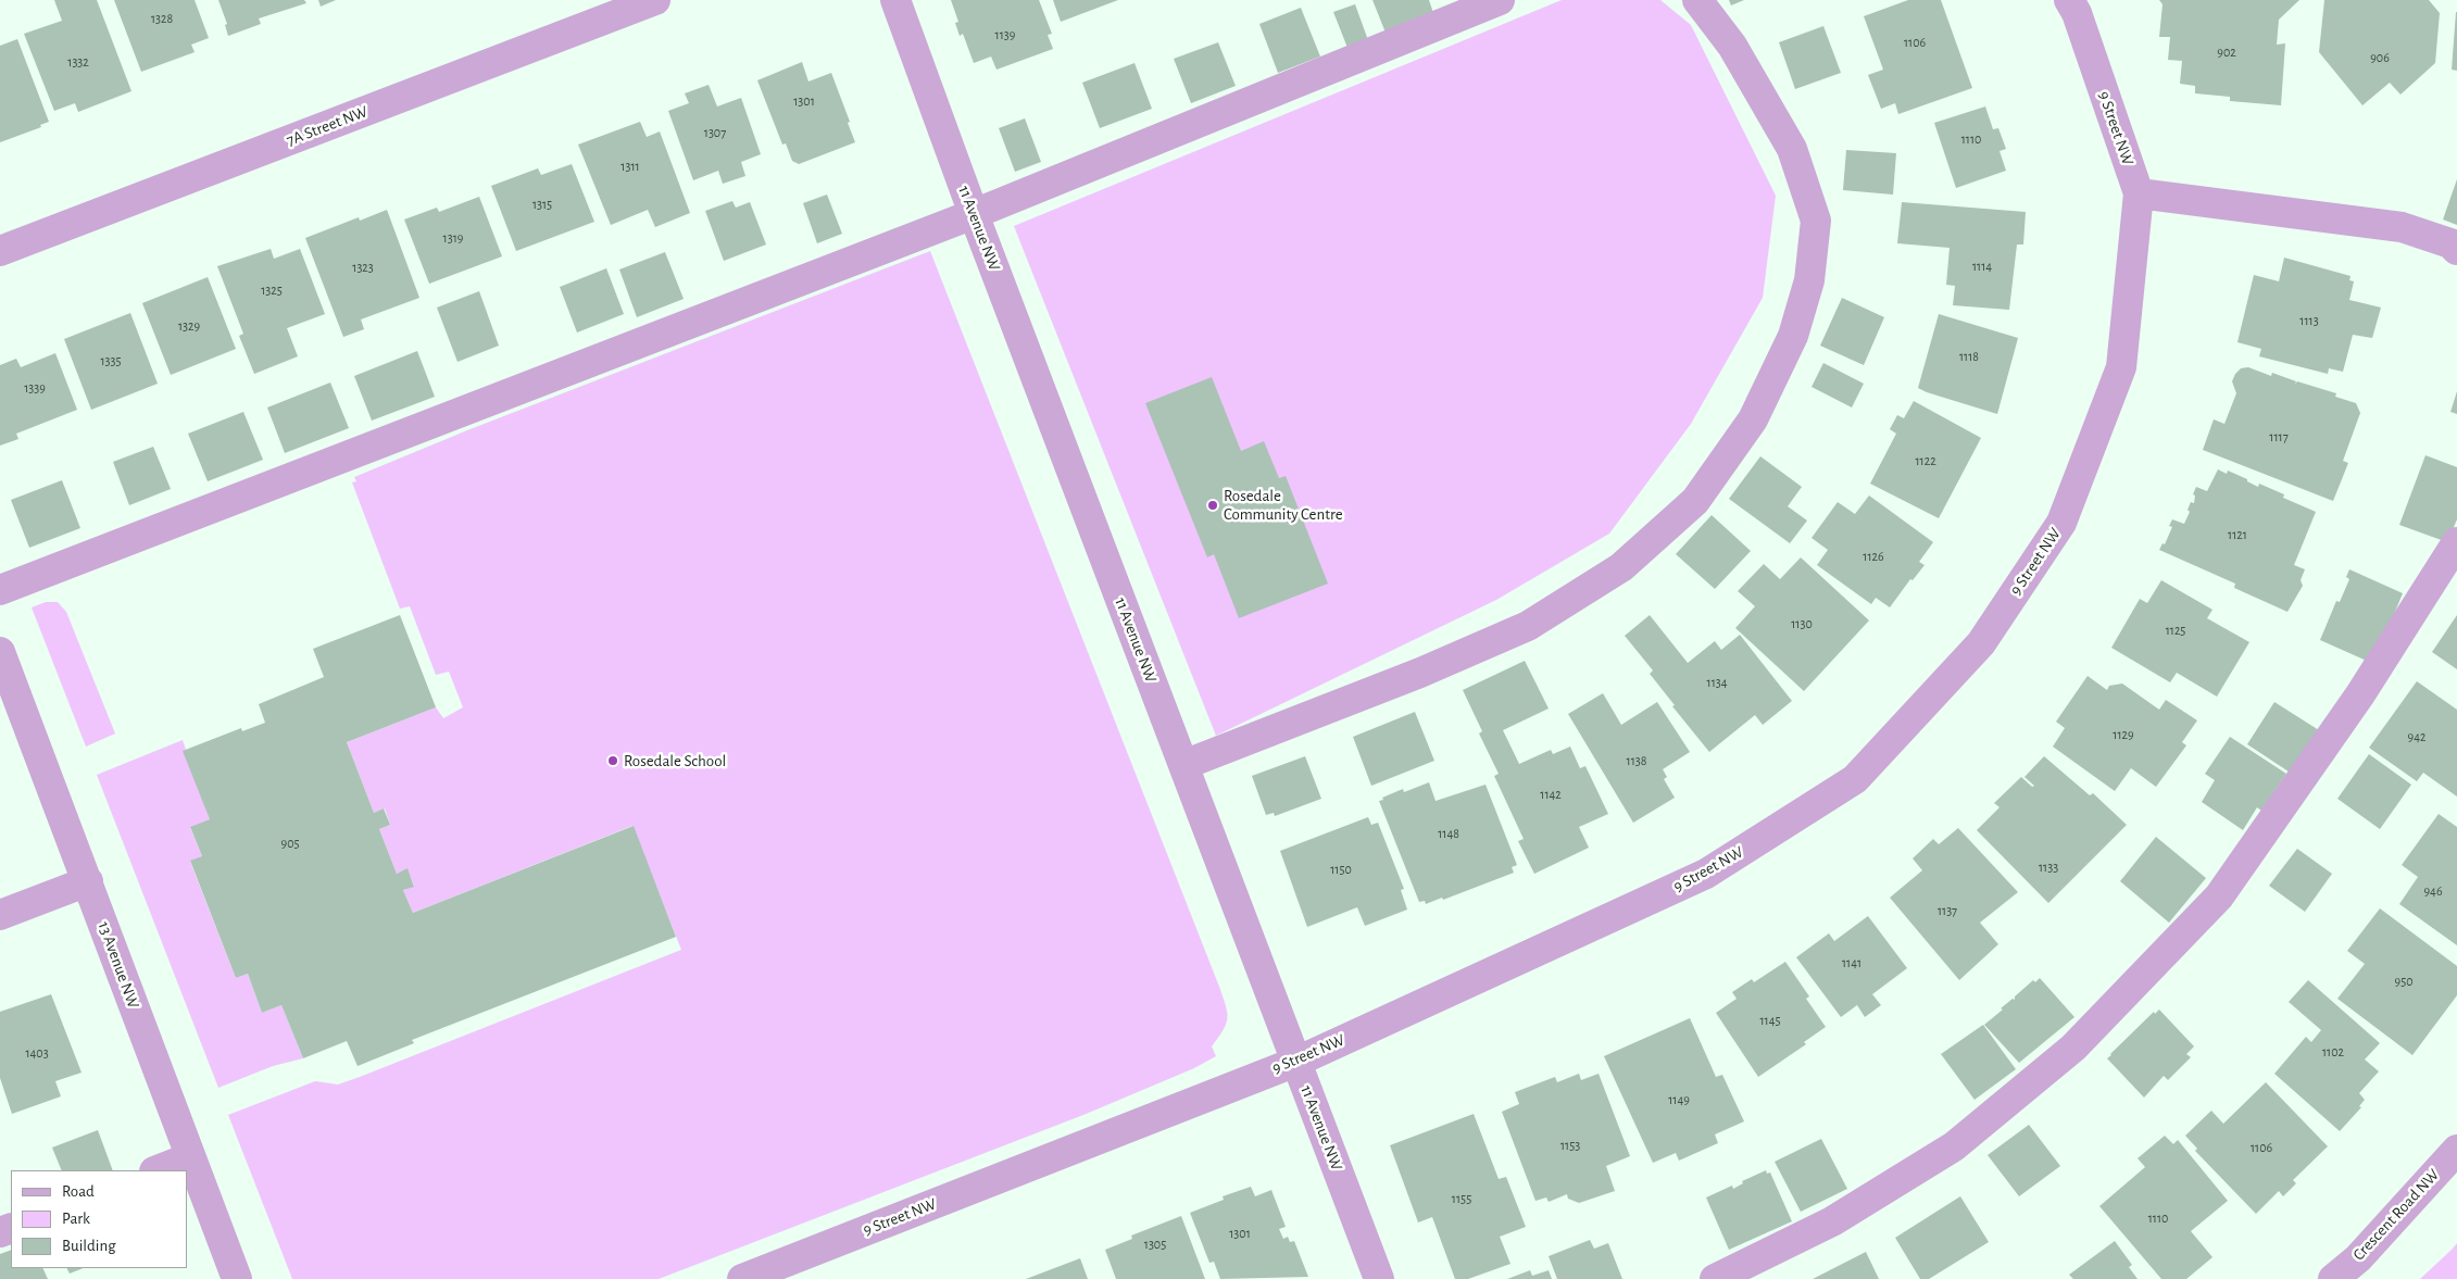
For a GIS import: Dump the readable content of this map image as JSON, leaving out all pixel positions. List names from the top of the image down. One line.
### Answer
{"streets":{"street":["7A Street NW","9 Street NW","11 Avenue NW","13 Avenue NW","Crescent Road NW"]},"crossings":[["9 Street NW","11 Avenue NW"]],"places":["Rosedale Community Centre","Rosedale School"],"house_numbers":["1328","1139","1106","902","906","1332","1301","1307","1110","1311","1315","1319","1114","1323","1325","1113","1329","1118","1335","1339","1117","1122","1121","1126","1130","1125","1134","1129","942","1138","1142","1148","905","1133","1150","946","1137","1141","950","1145","1102","1403","1149","1153","1106","1155","1110","1301","1305"],"legend":["Road","Park","Building"]}
